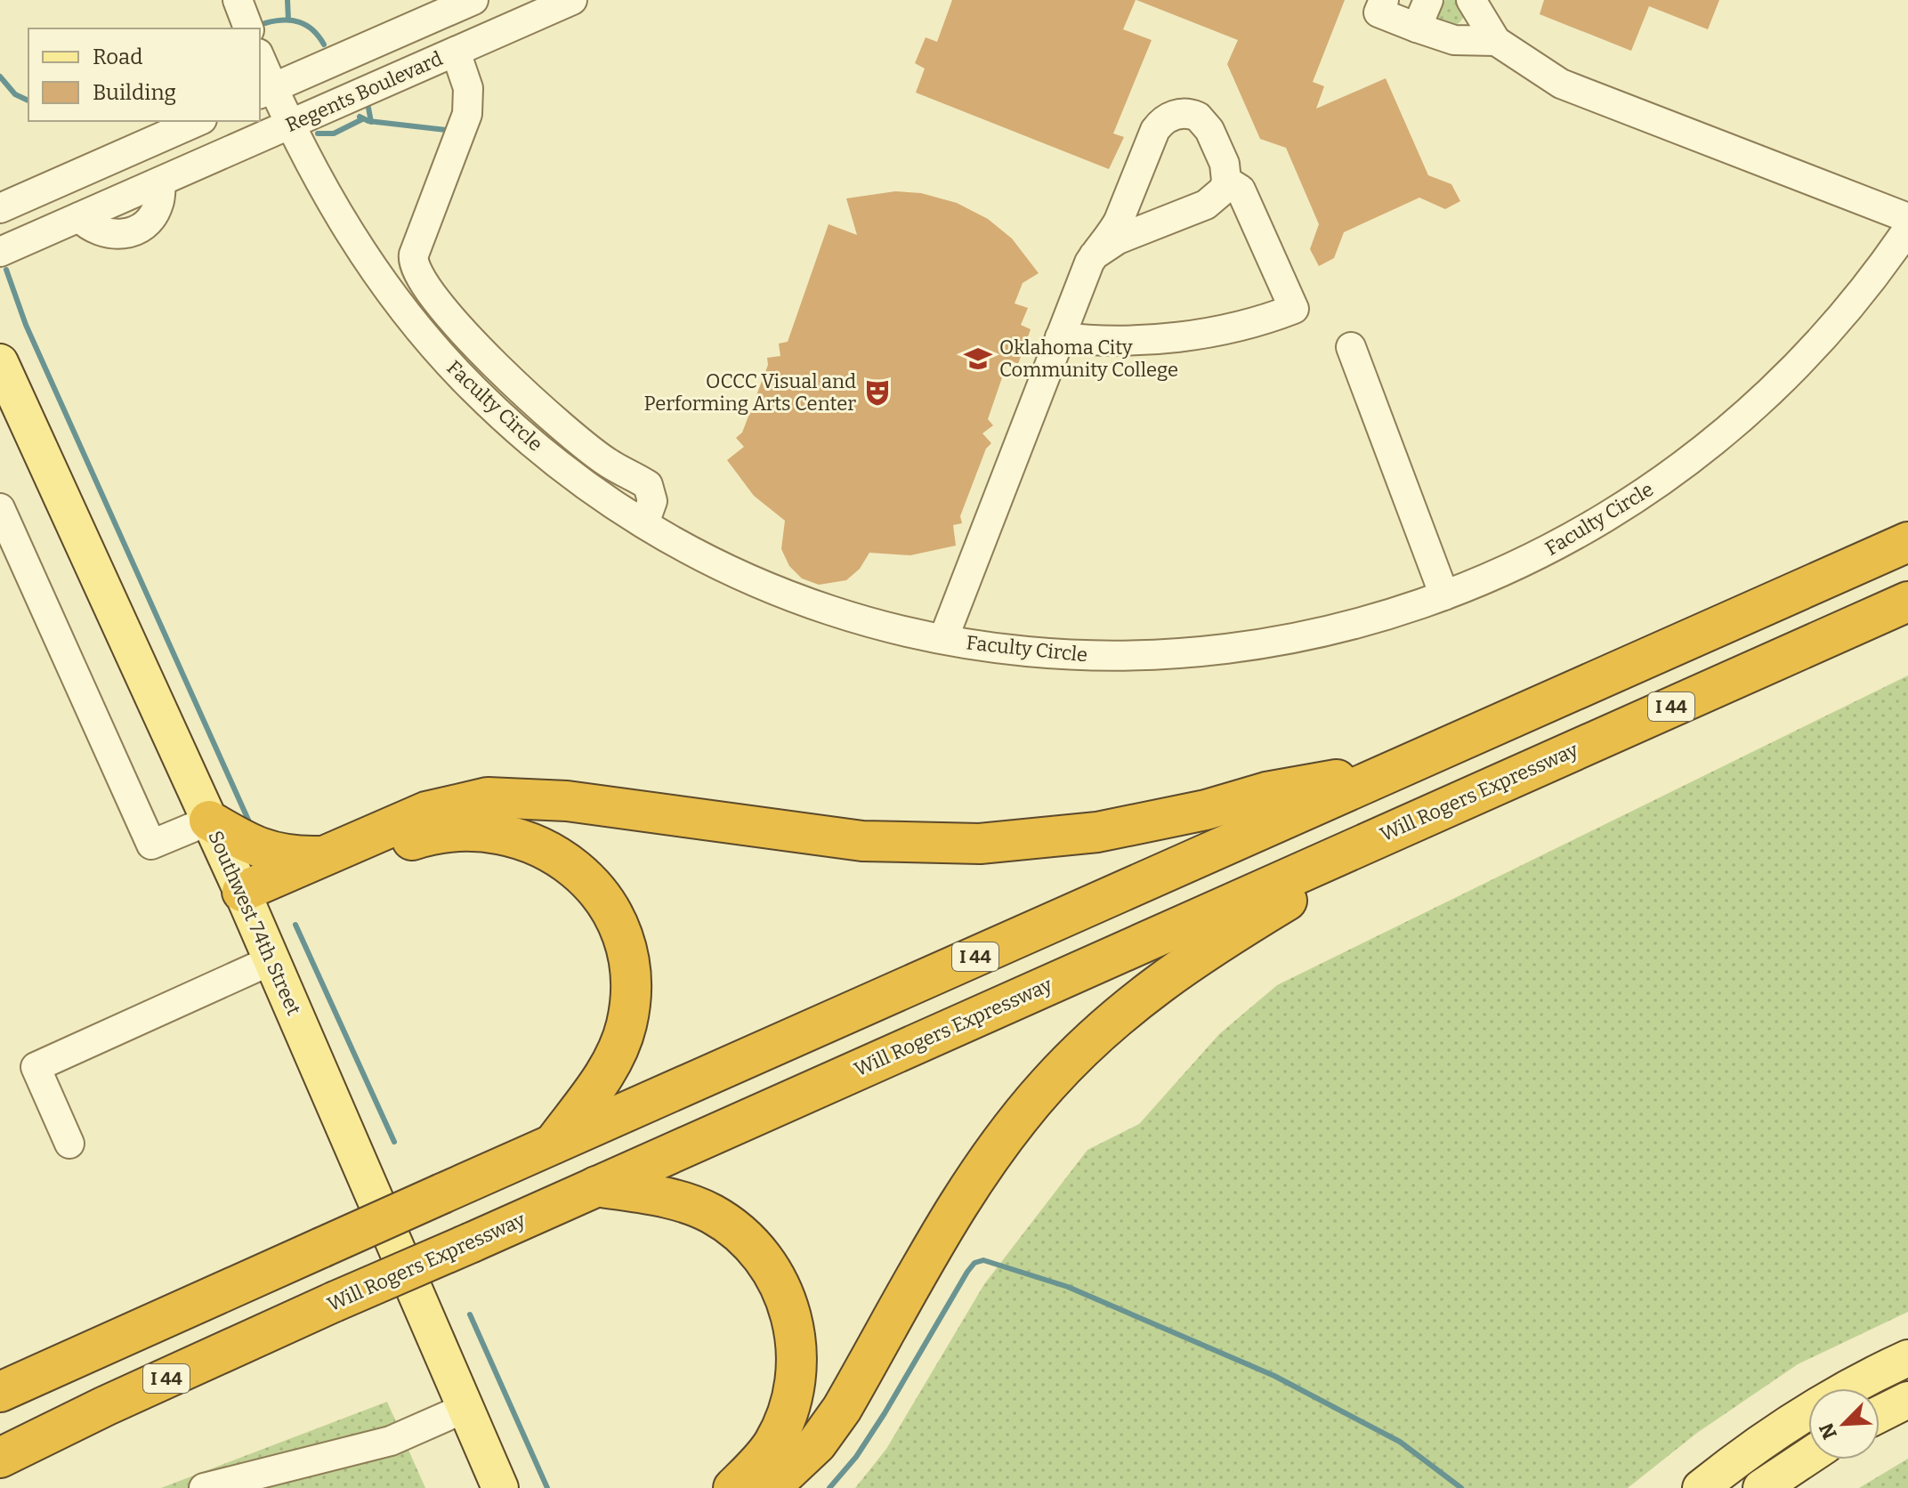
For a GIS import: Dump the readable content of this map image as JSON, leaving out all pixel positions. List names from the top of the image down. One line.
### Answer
{"streets":{"highway":["I 44","Will Rogers Expressway"],"main road":["Southwest 74th Street"],"street":["Regents Boulevard","Faculty Circle"]},"crossings":[["Regents Boulevard","Faculty Circle"]],"places":{"school or university":["Oklahoma City Community College"],"theatre":["OCCC Visual and Performing Arts Center"]},"legend":["Road","Building"],"north":"bottom left"}
